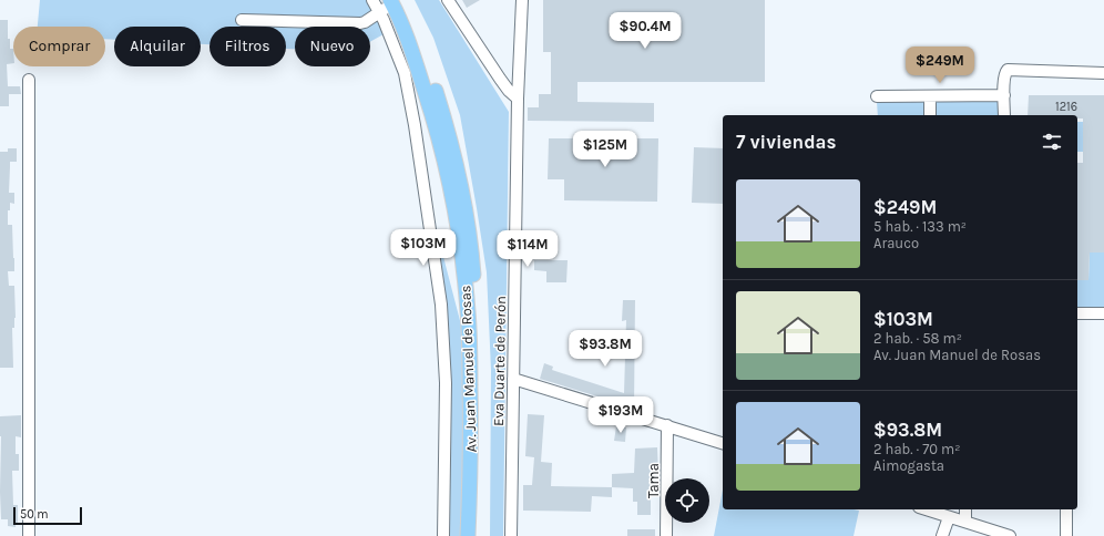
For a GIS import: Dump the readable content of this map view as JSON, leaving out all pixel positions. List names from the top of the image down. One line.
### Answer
{"streets":{"main road":["Av. Juan Manuel de Rosas"],"street":["Eva Duarte de Perón","Tama"]},"house_numbers":["1216"],"scale_bar":"50 m","page":{"price":["$90.4M","$249M","$125M","$103M","$114M","$93.8M","$193M"],"chip":["Comprar","Alquilar","Filtros","Nuevo"],"heading":"7 viviendas","list":[{"name":"$249M","note":"5 hab. · 133 m² · Arauco"},{"name":"$103M","note":"2 hab. · 58 m² · Av. Juan Manuel de Rosas"},{"name":"$93.8M","note":"2 hab. · 70 m² · Aimogasta"}],"scale":"50 m"}}
